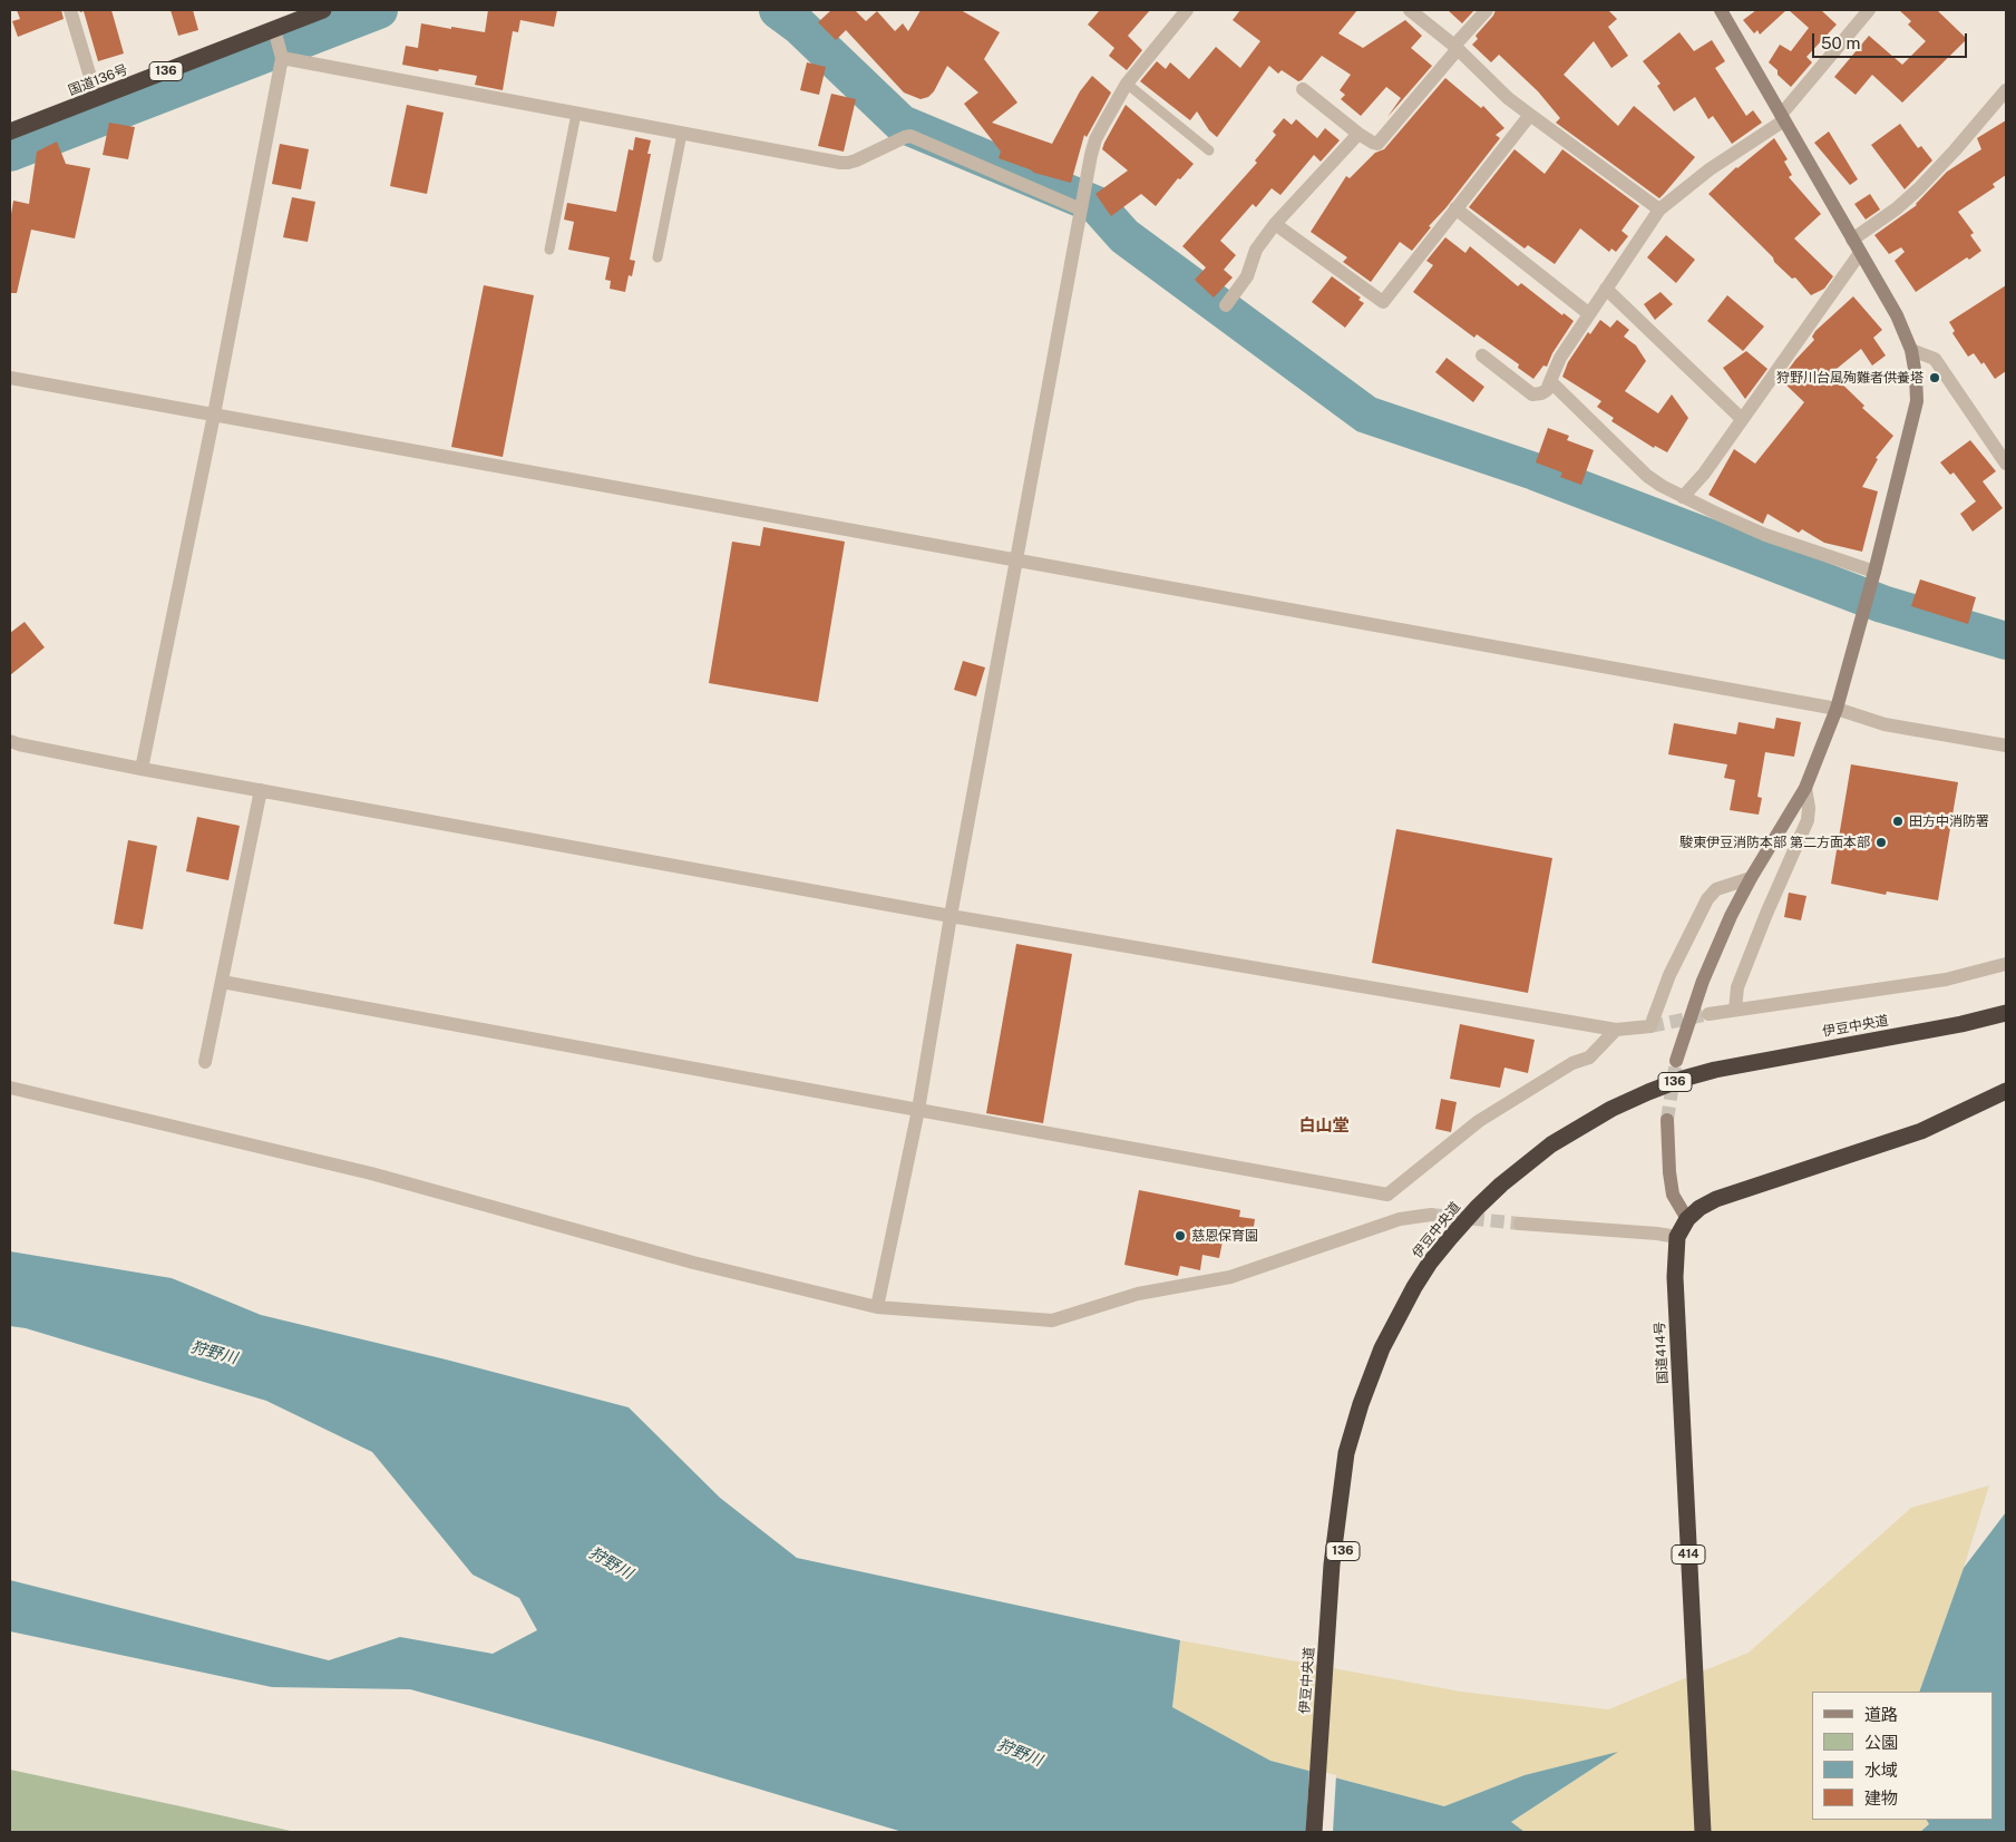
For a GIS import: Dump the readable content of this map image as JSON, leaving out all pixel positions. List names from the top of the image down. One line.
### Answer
{"streets":{"highway":["136","国道136号","伊豆中央道","国道414号","414"]},"districts":["白山堂"],"water":["狩野川"],"places":["狩野川台風殉難者供養塔","田方中消防署","駿東伊豆消防本部 第二方面本部","慈恩保育園"],"legend":["道路","公園","水域","建物"],"scale_bar":"50 m"}
